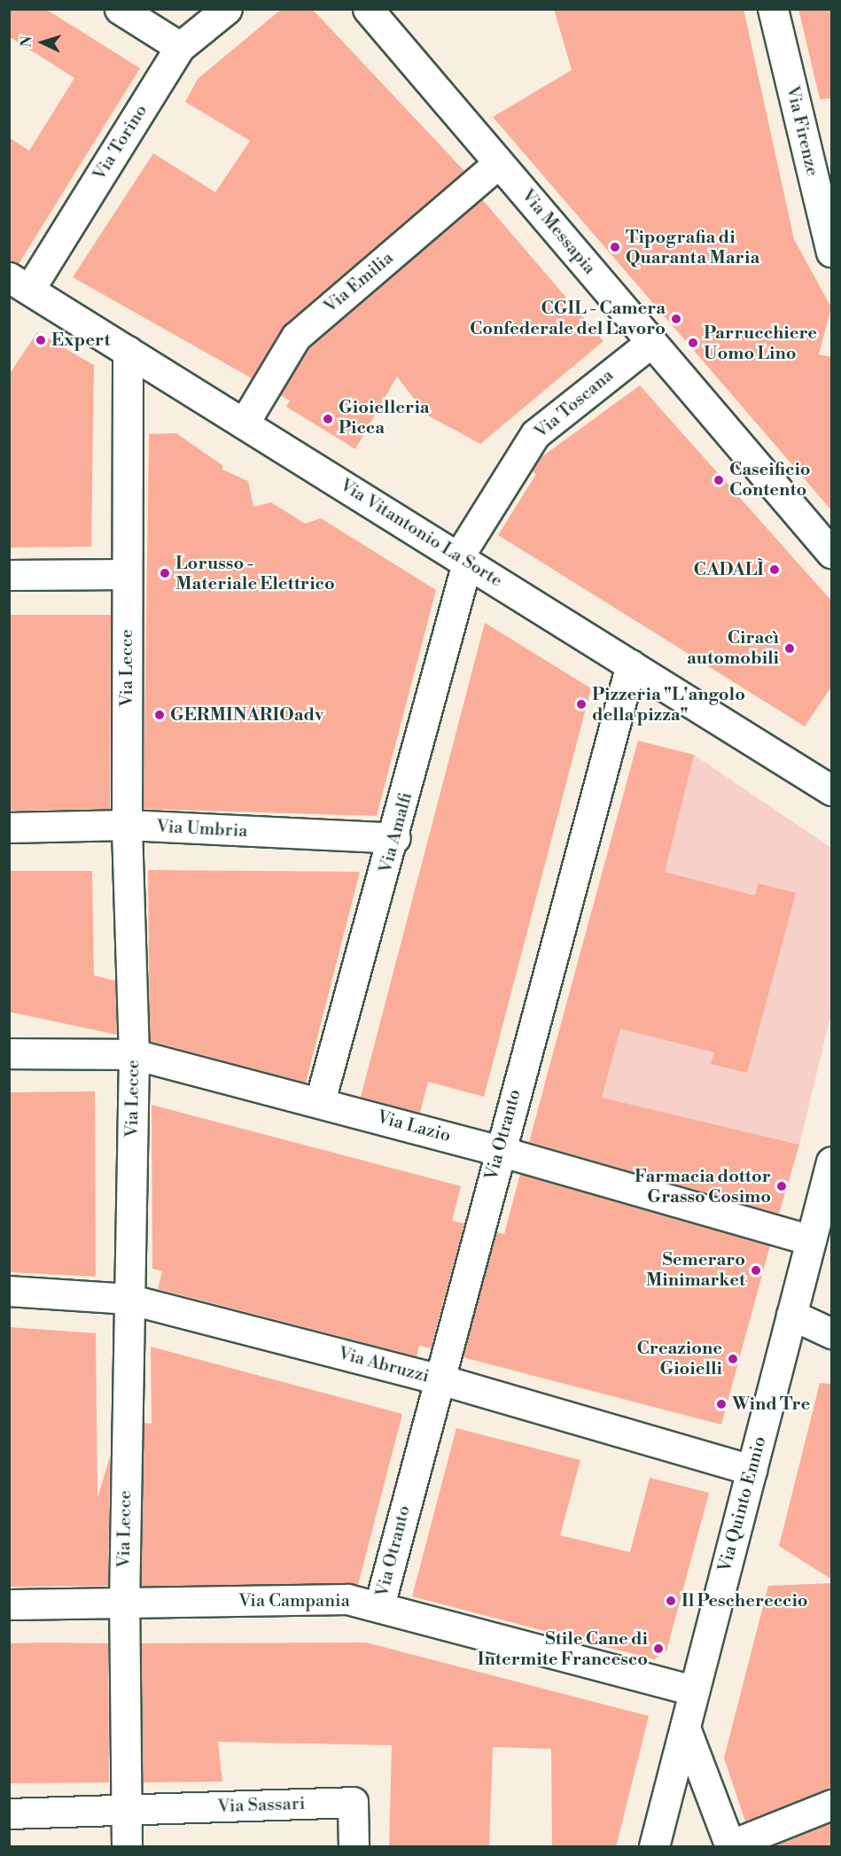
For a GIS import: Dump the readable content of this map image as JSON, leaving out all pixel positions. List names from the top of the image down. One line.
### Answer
{"streets":{"street":["Via Firenze","Via Torino","Via Messapia","Via Emilia","Via Toscana","Via Vitantonio La Sorte","Via Lecce","Via Umbria","Via Amalfi","Via Lazio","Via Otranto","Via Abruzzi","Via Quinto Ennio","Via Campania","Via Sassari"]},"crossings":[["Via Torino","Via Vitantonio La Sorte"],["Via Messapia","Via Emilia"],["Via Messapia","Via Toscana"],["Via Emilia","Via Vitantonio La Sorte"],["Via Toscana","Via Vitantonio La Sorte"],["Via Toscana","Via Amalfi"],["Via Vitantonio La Sorte","Via Lecce"],["Via Vitantonio La Sorte","Via Amalfi"],["Via Vitantonio La Sorte","Via Otranto"],["Via Lecce","Via Umbria"],["Via Lecce","Via Lazio"],["Via Lecce","Via Abruzzi"],["Via Lecce","Via Campania"],["Via Lecce","Via Sassari"],["Via Umbria","Via Amalfi"],["Via Amalfi","Via Lazio"],["Via Lazio","Via Otranto"],["Via Lazio","Via Quinto Ennio"],["Via Otranto","Via Abruzzi"],["Via Otranto","Via Campania"],["Via Abruzzi","Via Quinto Ennio"],["Via Quinto Ennio","Via Campania"]],"places":["Tipografia di Quaranta Maria","CGIL - Camera Confederale del Lavoro","Expert","Parrucchiere Uomo Lino","Gioielleria Picca","Caseificio Contento","CADALÌ","Lorusso - Materiale Elettrico","Ciracì automobili","Pizzeria \"L'angolo della pizza\"","GERMINARIOadv","Farmacia dottor Grasso Cosimo","Semeraro Minimarket","Creazione Gioielli","Wind Tre","Il Peschereccio","Stile Cane di Intermite Francesco"],"north":"left"}
